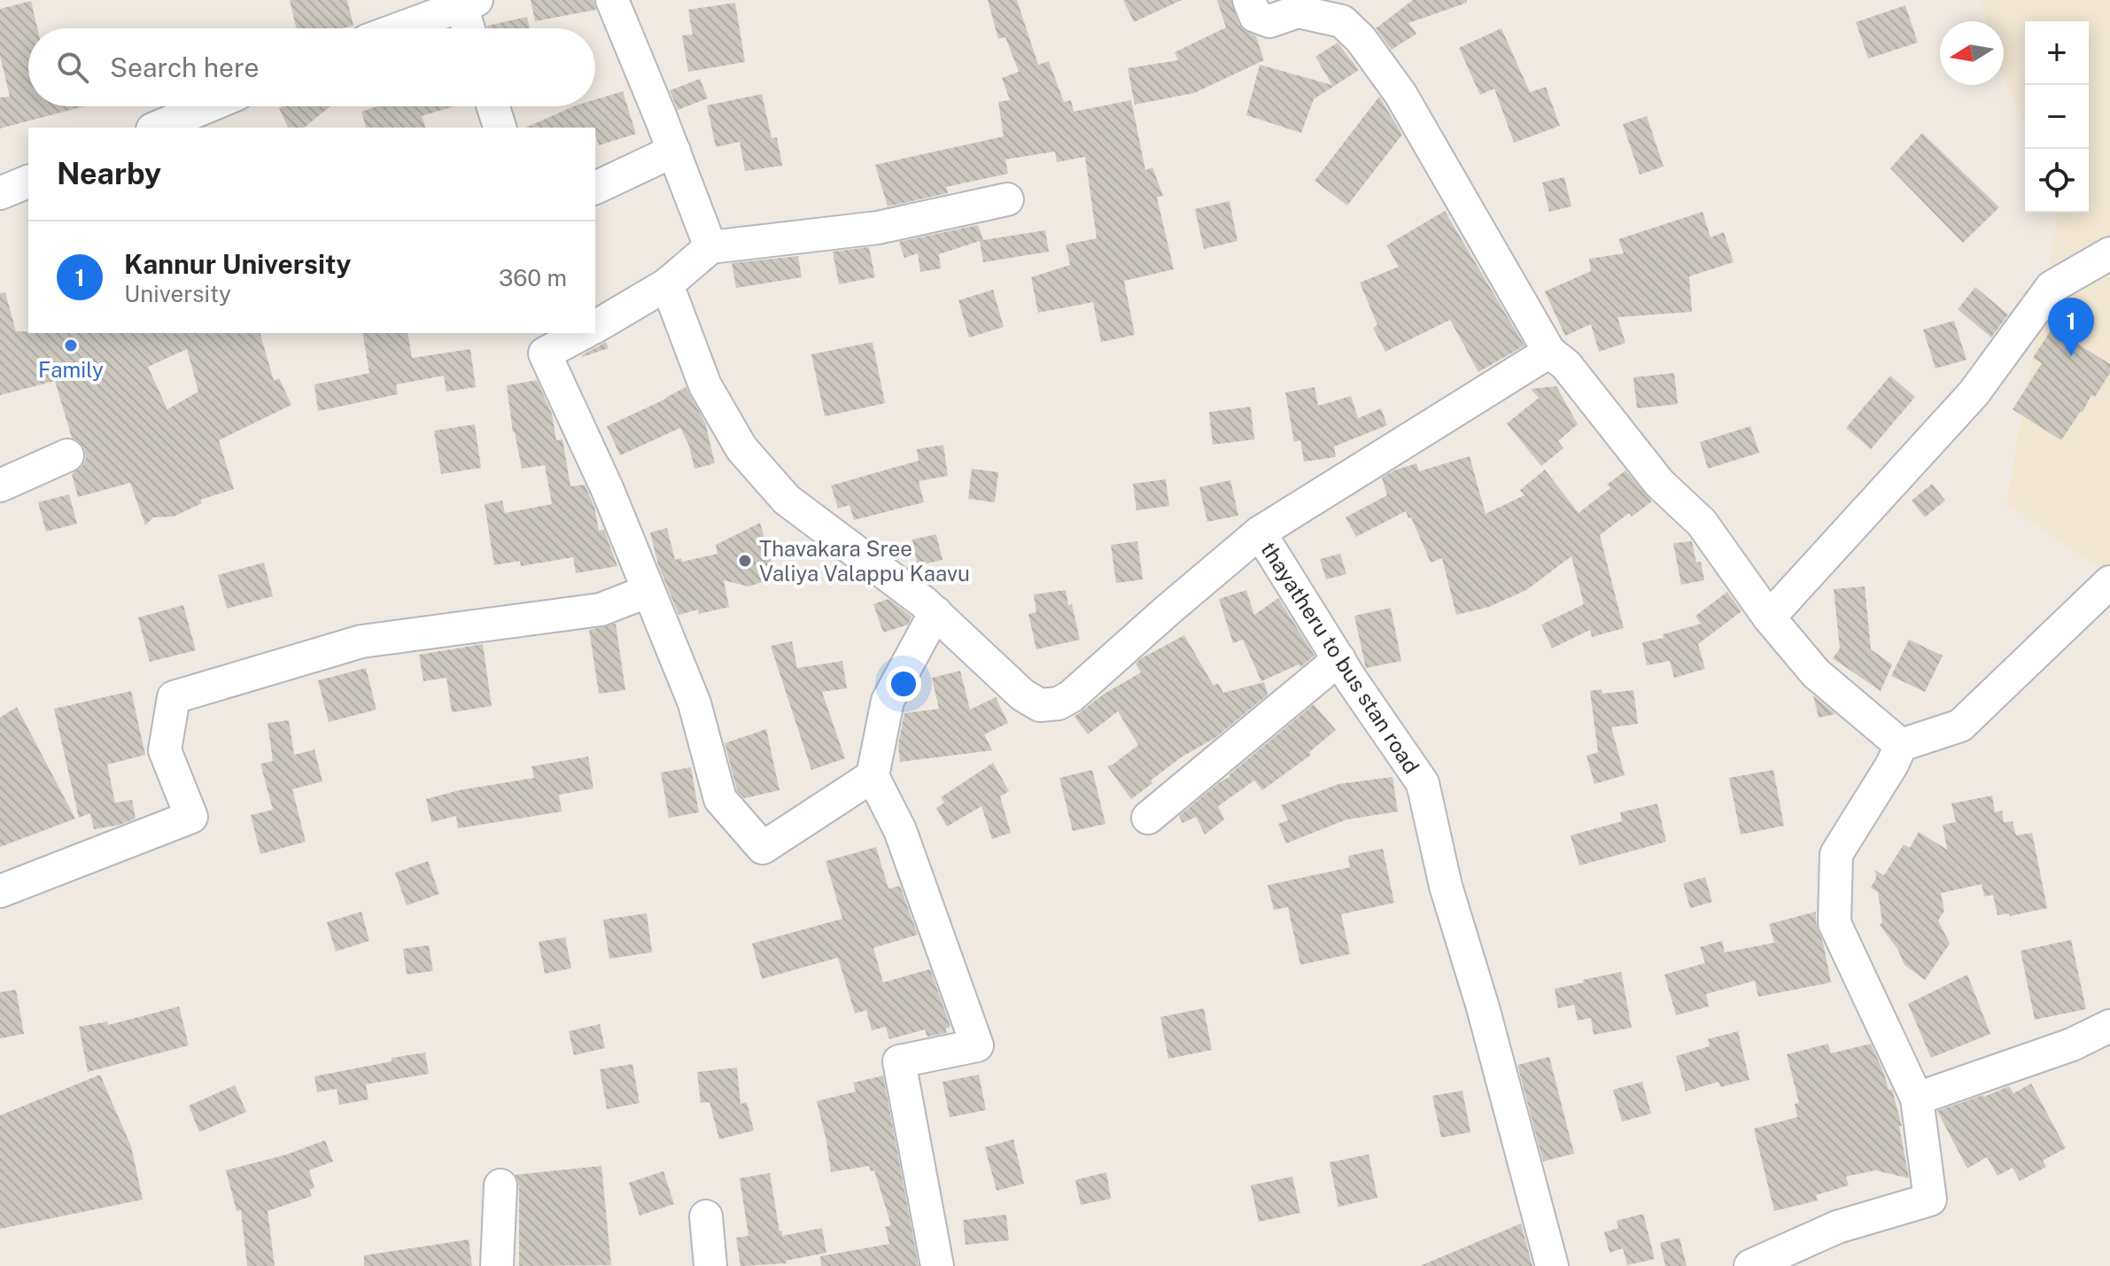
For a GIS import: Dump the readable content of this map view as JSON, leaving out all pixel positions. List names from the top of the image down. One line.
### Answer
{"streets":{"street":["thayatheru to bus stan road"]},"places":["Family","Thavakara Sree Valiya Valappu Kaavu"],"north":"left","page":{"map_buttons":["+","−"],"search":"Search here","heading":"Nearby","list":[{"mark":"1","name":"Kannur University","note":"University","value":"360 m"}],"pins":"1"}}
